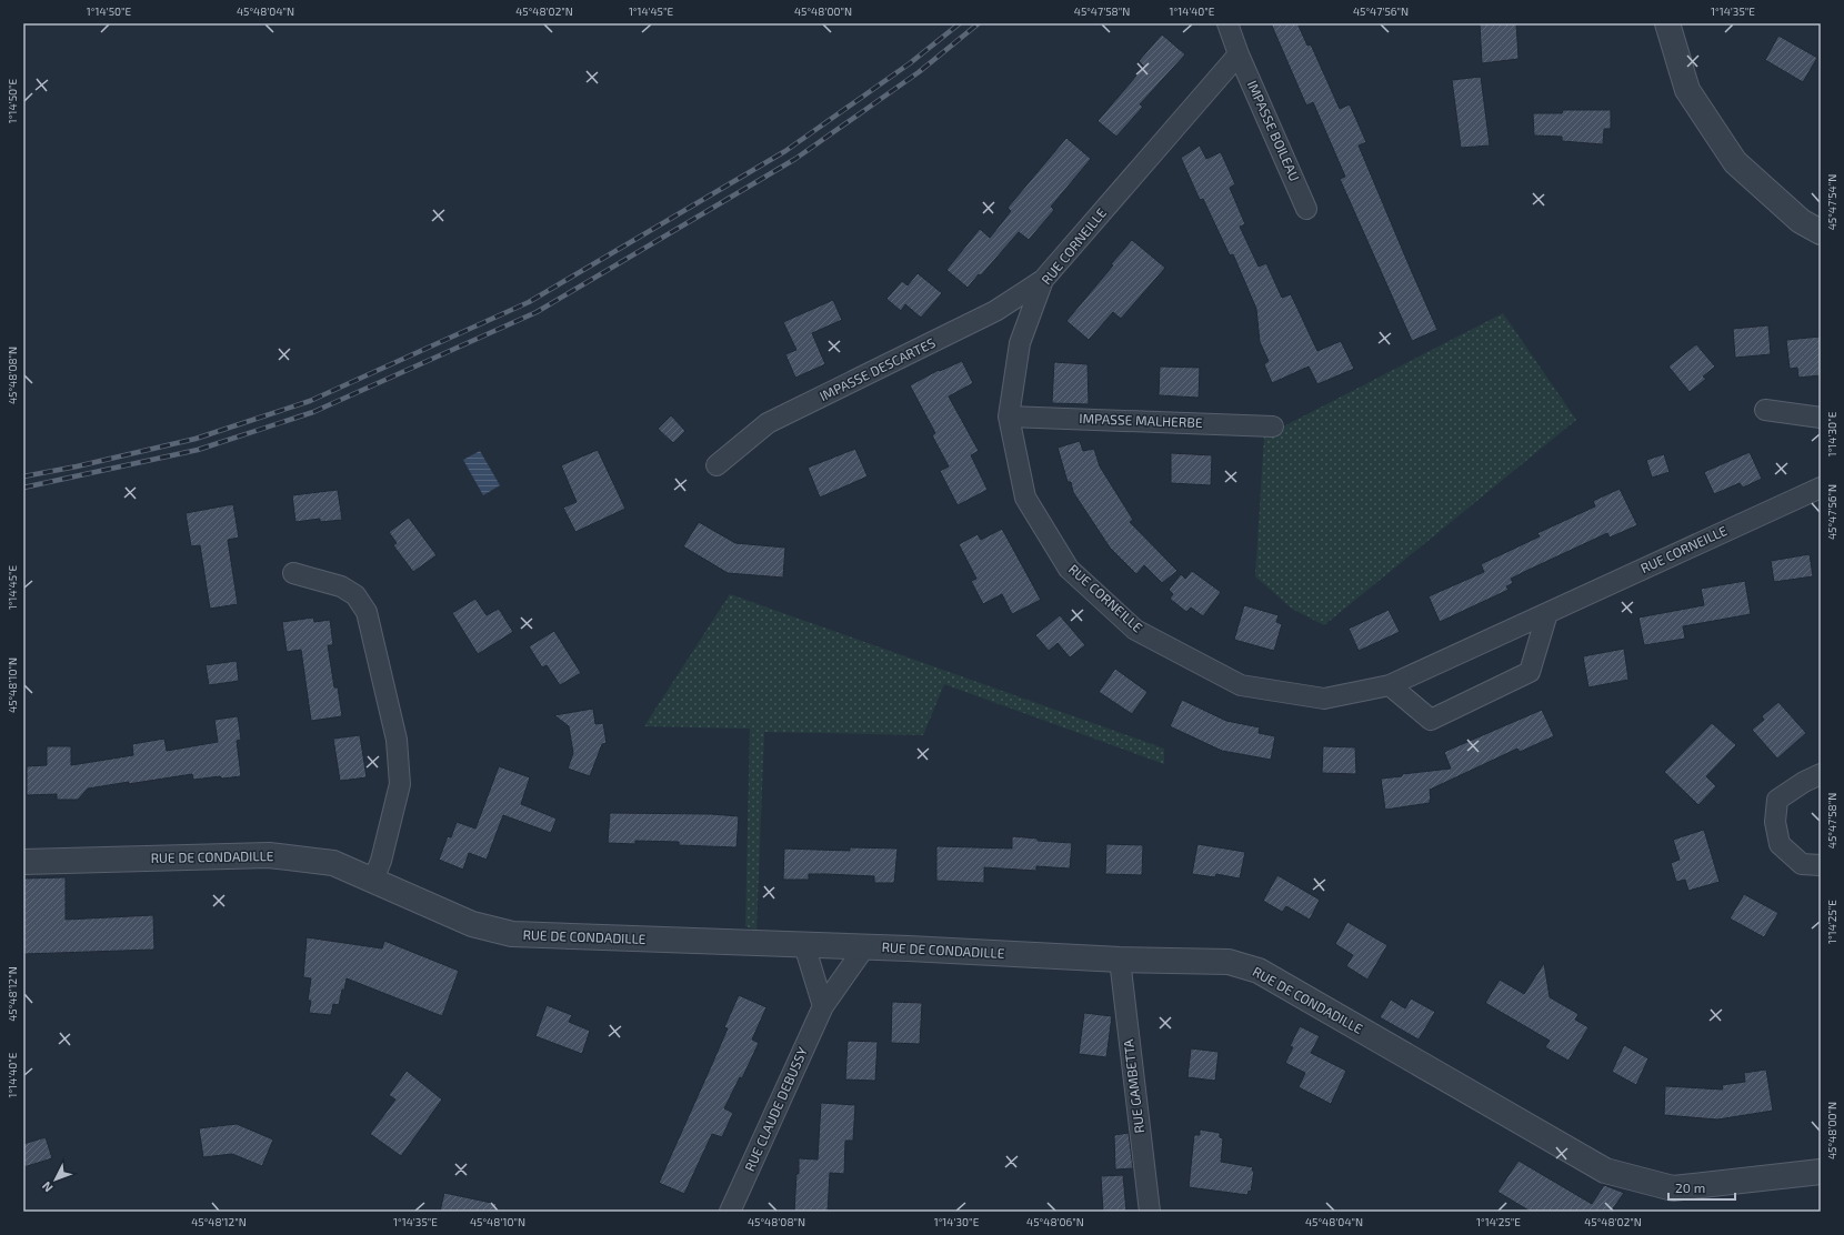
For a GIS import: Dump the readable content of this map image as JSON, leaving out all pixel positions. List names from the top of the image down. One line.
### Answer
{"streets":{"street":["IMPASSE BOILEAU","RUE CORNEILLE","IMPASSE DESCARTES","IMPASSE MALHERBE","RUE DE CONDADILLE","RUE GAMBETTA","RUE CLAUDE DEBUSSY"]},"crossings":[["IMPASSE BOILEAU","RUE CORNEILLE"],["RUE CORNEILLE","IMPASSE DESCARTES"],["RUE CORNEILLE","IMPASSE MALHERBE"],["RUE DE CONDADILLE","RUE GAMBETTA"],["RUE DE CONDADILLE","RUE CLAUDE DEBUSSY"]],"scale_bar":"20 m","north":"bottom left","coordinates":["1°14'50\"E","45°48'04\"N","45°48'02\"N","1°14'45\"E","45°48'00\"N","45°47'58\"N","1°14'40\"E","45°47'56\"N","1°14'35\"E","45°47'54\"N","45°48'08\"N","1°14'30\"E","45°48'10\"N","1°14'25\"E","45°48'12\"N","45°48'06\"N"]}
